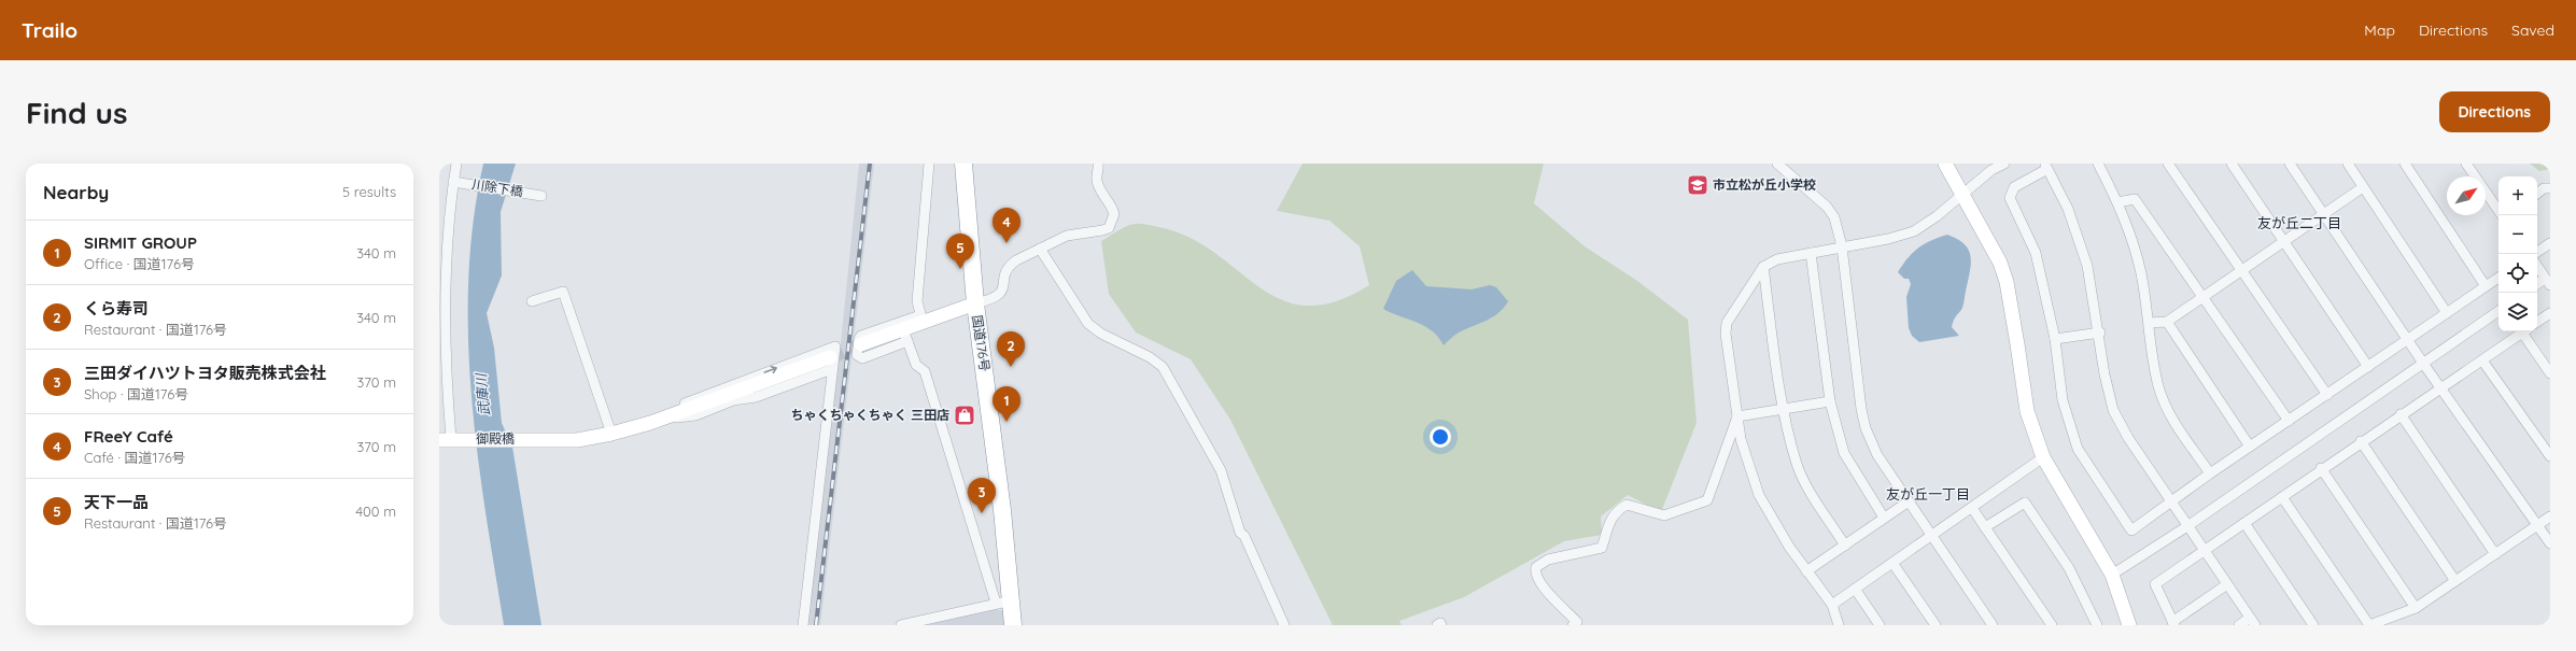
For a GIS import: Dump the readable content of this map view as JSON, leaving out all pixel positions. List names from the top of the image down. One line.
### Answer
{"streets":{"highway":["国道176号"],"street":["川除下橋","御殿橋"]},"districts":["友が丘二丁目","友が丘一丁目"],"water":["武庫川"],"places":{"school or university":["市立松が丘小学校"],"shop":["ちゃくちゃくちゃく 三田店"]},"north":"top right","page":{"header":"Trailo","nav":["Map","Directions","Saved"],"buttons":"Directions","title":"Find us","heading":["Nearby","5 results"],"map_buttons":["+","−"],"pins":["4","5","2","1","3"],"list":[{"mark":"1","name":"SIRMIT GROUP","note":"Office · 国道176号","value":"340 m"},{"mark":"2","name":"くら寿司","note":"Restaurant · 国道176号","value":"340 m"},{"mark":"3","name":"三田ダイハツトヨタ販売株式会社","note":"Shop · 国道176号","value":"370 m"},{"mark":"4","name":"FReeY Café","note":"Café · 国道176号","value":"370 m"},{"mark":"5","name":"天下一品","note":"Restaurant · 国道176号","value":"400 m"}]}}
